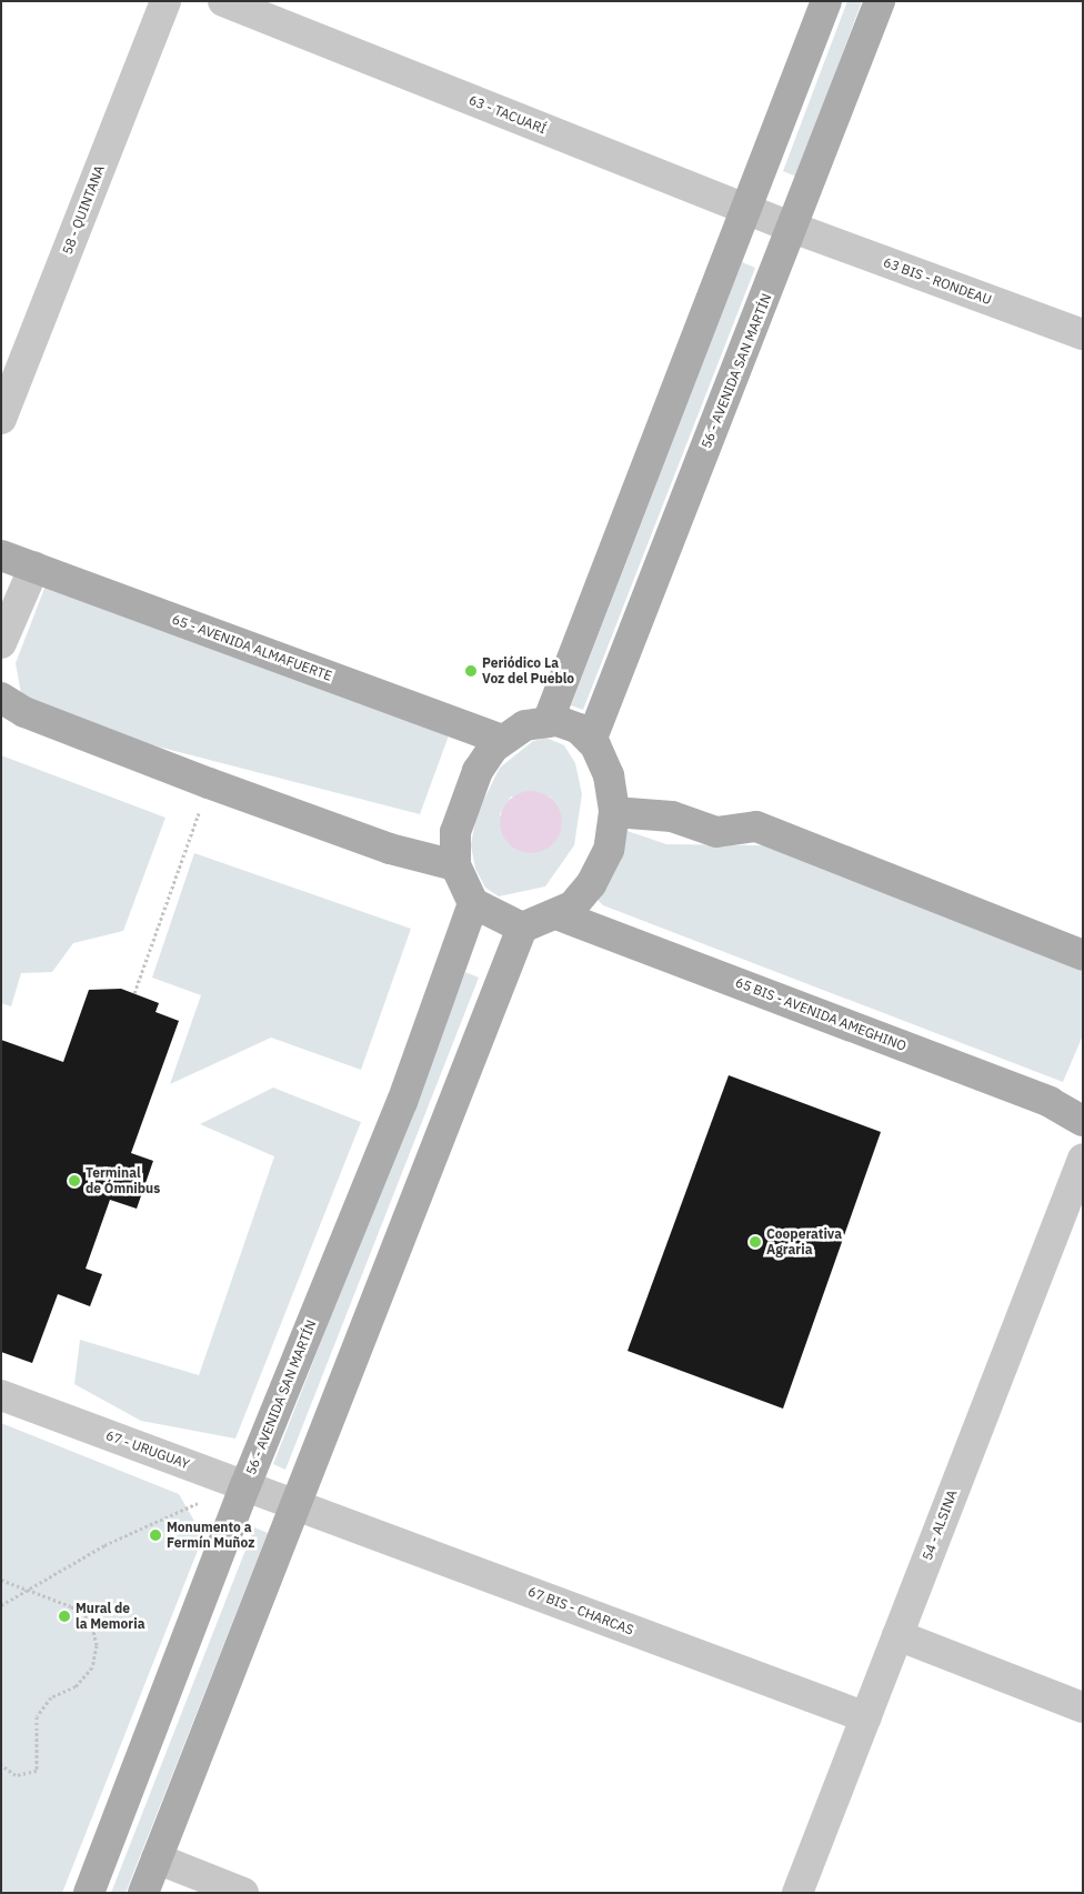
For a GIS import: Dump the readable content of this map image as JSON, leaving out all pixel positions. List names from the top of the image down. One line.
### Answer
{"streets":{"main road":["56 - AVENIDA SAN MARTÍN","65 - AVENIDA ALMAFUERTE","65 BIS - AVENIDA AMEGHINO"],"street":["63 - TACUARÍ","58 - QUINTANA","63 BIS - RONDEAU","67 - URUGUAY","54 - ALSINA","67 BIS - CHARCAS"]},"crossings":[["63 - TACUARÍ","63 BIS - RONDEAU"],["63 - TACUARÍ","56 - AVENIDA SAN MARTÍN"],["63 BIS - RONDEAU","56 - AVENIDA SAN MARTÍN"],["56 - AVENIDA SAN MARTÍN","65 - AVENIDA ALMAFUERTE"],["56 - AVENIDA SAN MARTÍN","65 BIS - AVENIDA AMEGHINO"],["56 - AVENIDA SAN MARTÍN","67 - URUGUAY"],["65 - AVENIDA ALMAFUERTE","65 BIS - AVENIDA AMEGHINO"],["67 - URUGUAY","67 BIS - CHARCAS"],["54 - ALSINA","67 BIS - CHARCAS"]],"places":["Periódico La Voz del Pueblo","Terminal de Ómnibus","Cooperativa Agraria","Monumento a Fermín Muñoz","Mural de la Memoria"]}
